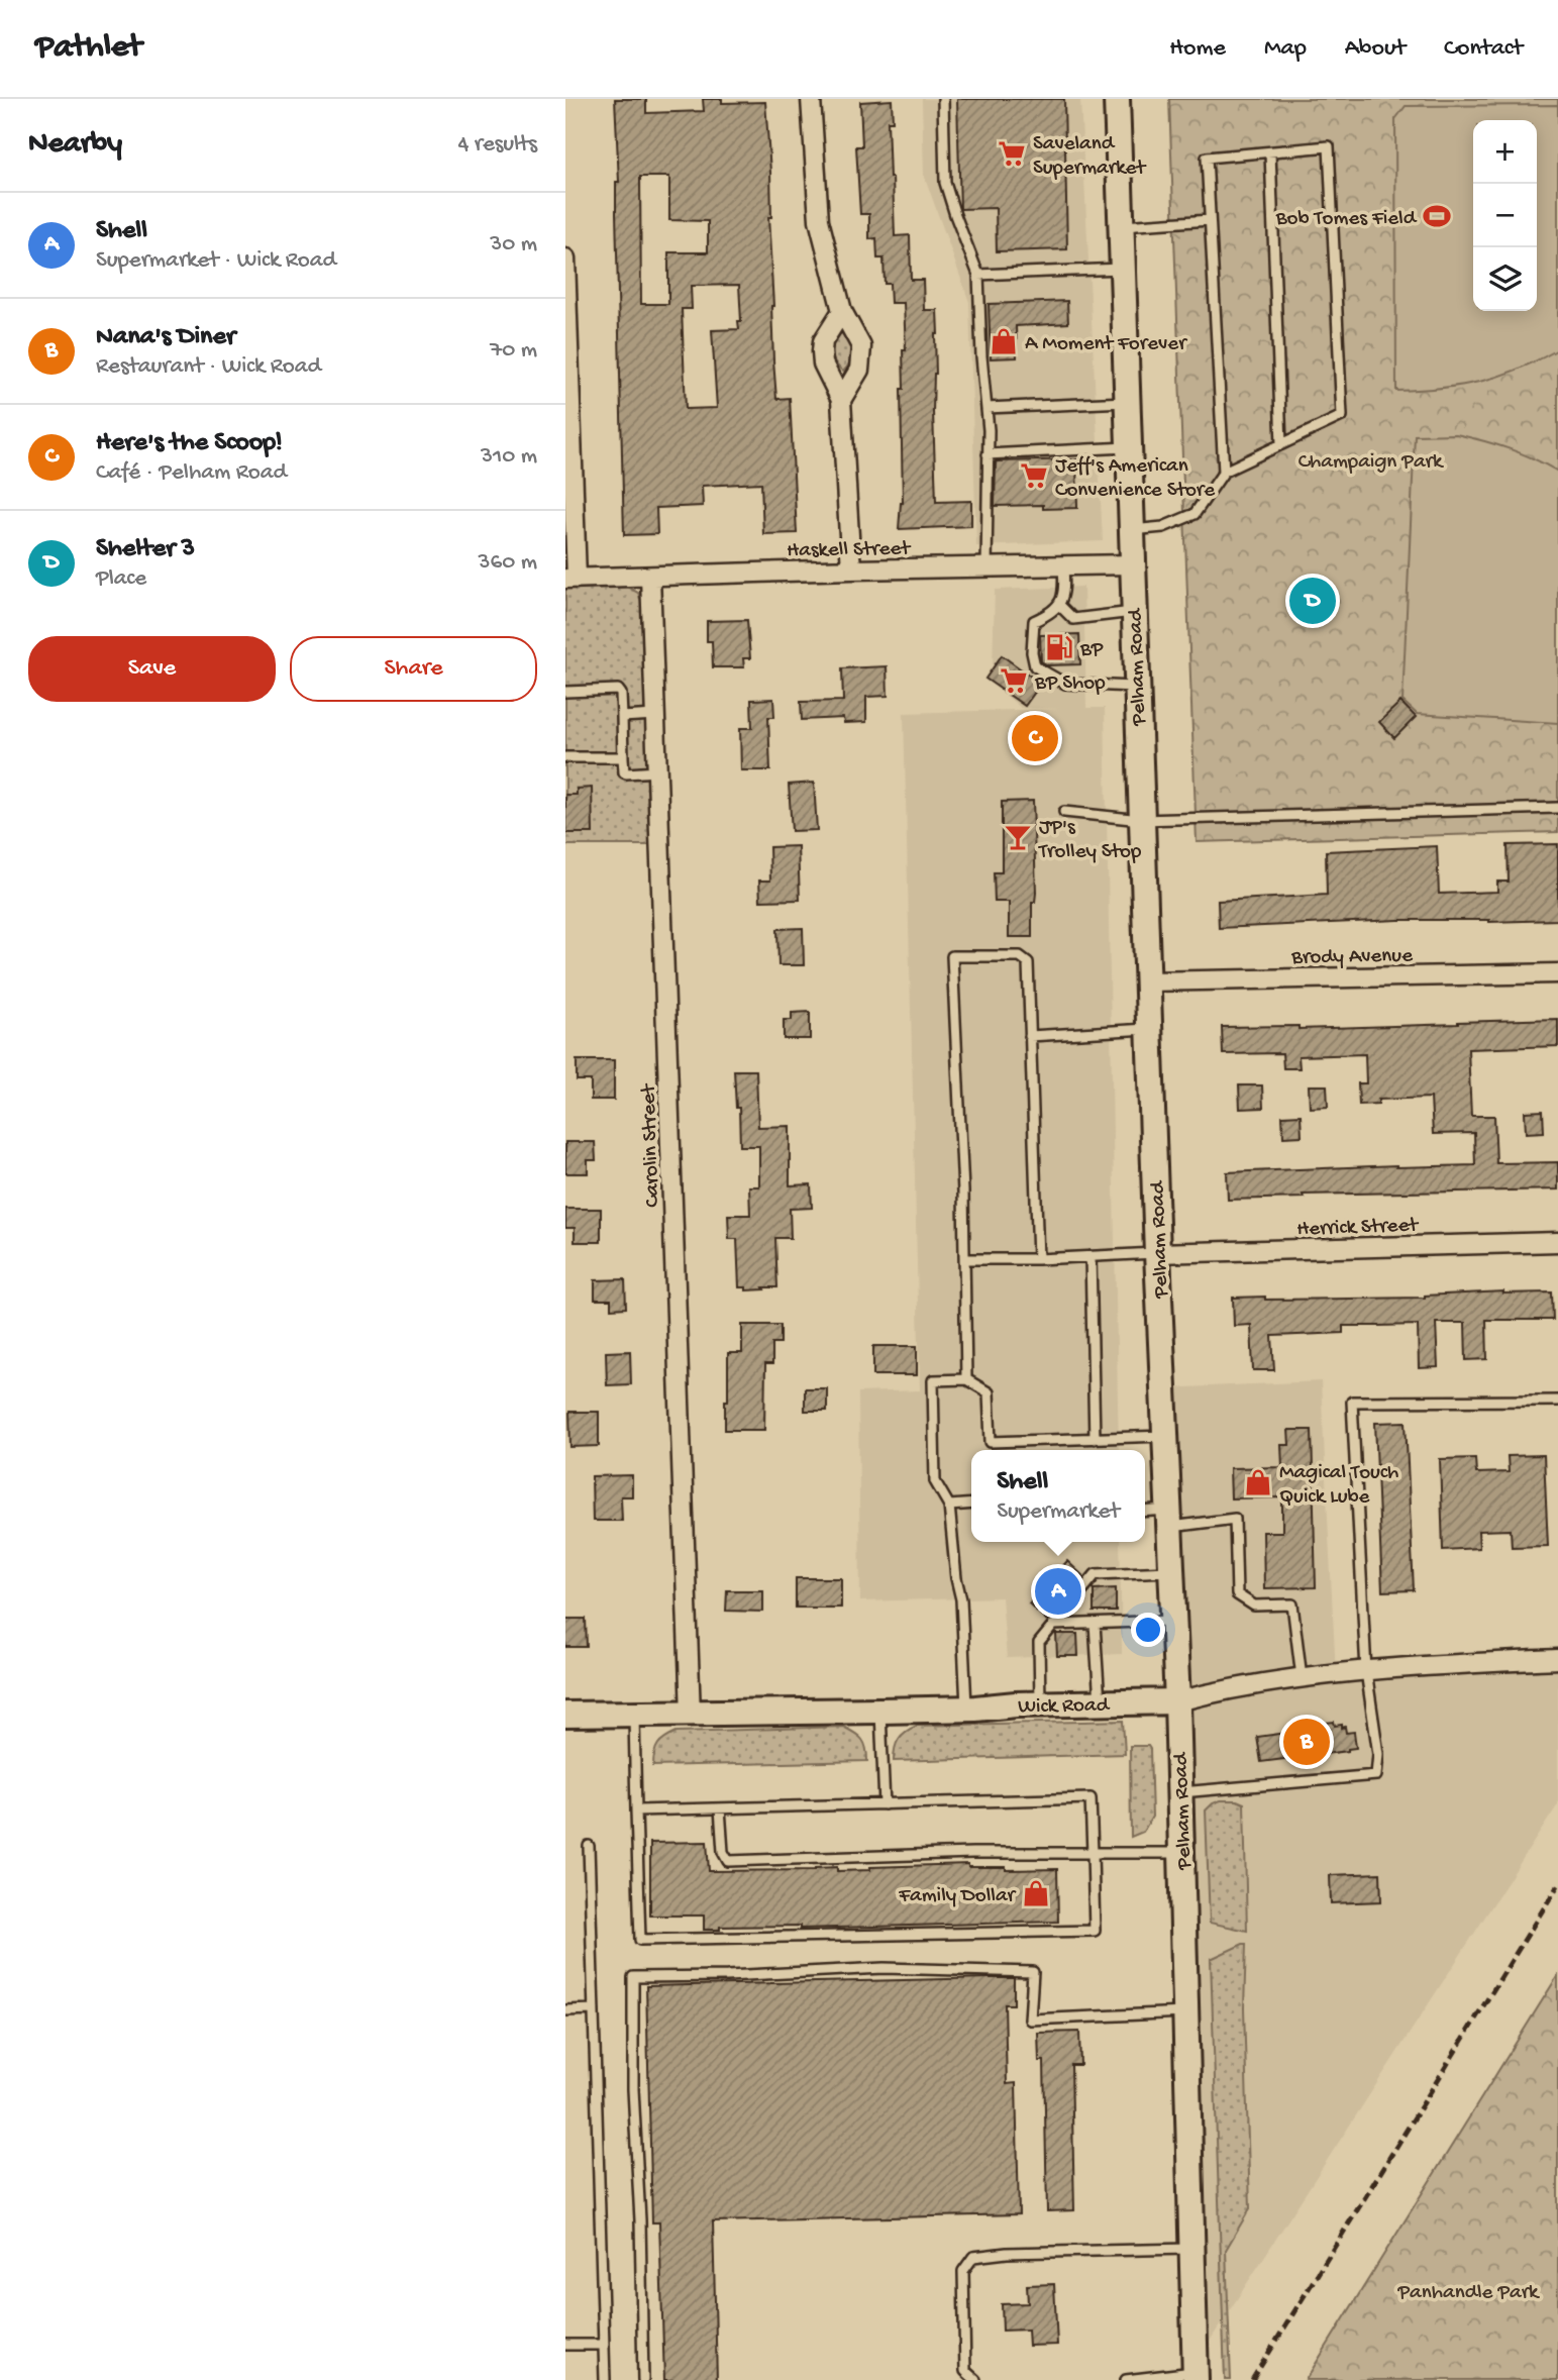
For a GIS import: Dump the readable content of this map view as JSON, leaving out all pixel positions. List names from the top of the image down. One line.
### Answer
{"streets":{"main road":["Pelham Road","Wick Road"],"street":["Haskell Street","Brody Avenue","Carolin Street","Herrick Street"]},"crossings":[["Haskell Street","Pelham Road"],["Haskell Street","Carolin Street"],["Pelham Road","Brody Avenue"],["Pelham Road","Herrick Street"],["Pelham Road","Wick Road"],["Carolin Street","Wick Road"]],"parks":["Champaign Park","Panhandle Park"],"places":{"supermarket":["Saveland Supermarket","Jeff's American Convenience Store","BP Shop"],"sports":["Bob Tomes Field"],"shop":["A Moment Forever","Magical Touch Quick Lube","Family Dollar"],"fuel station":["BP"],"bar":["JP's Trolley Stop"]},"page":{"header":"Pathlet","nav":["Home","Map","About","Contact"],"heading":["Nearby","4 results"],"map_buttons":["+","−"],"list":[{"mark":"A","name":"Shell","note":"Supermarket · Wick Road","value":"30 m"},{"mark":"B","name":"Nana's Diner","note":"Restaurant · Wick Road","value":"70 m"},{"mark":"C","name":"Here's the Scoop!","note":"Café · Pelham Road","value":"310 m"},{"mark":"D","name":"Shelter 3","note":"Place","value":"360 m"}],"pins":["D","C","A","B"],"buttons":["Save","Share"],"popup":["Shell","Supermarket"]}}
